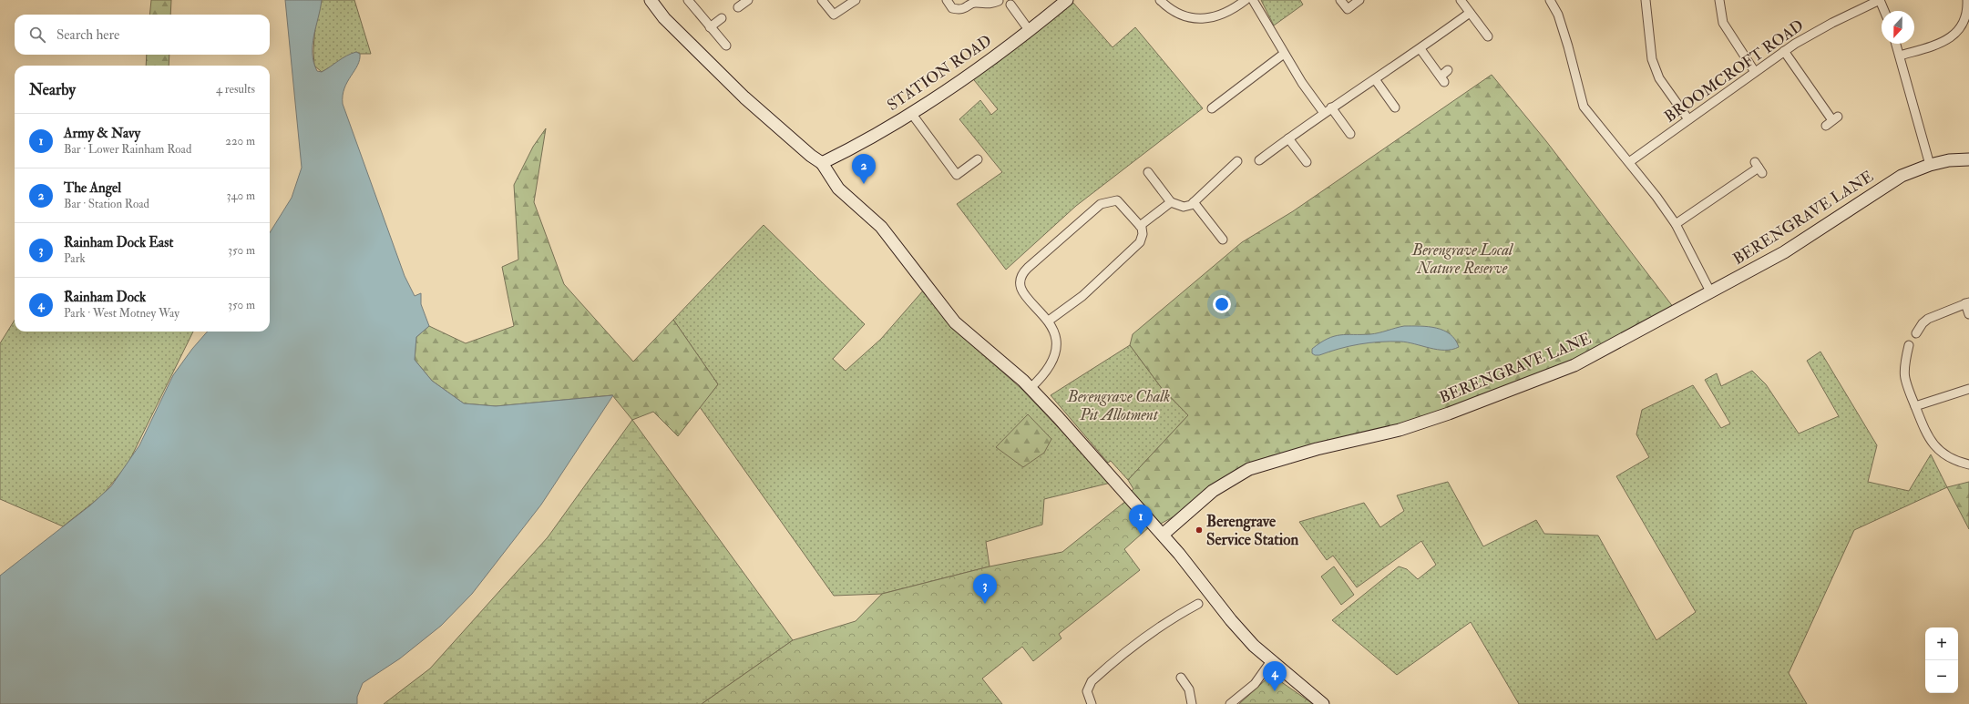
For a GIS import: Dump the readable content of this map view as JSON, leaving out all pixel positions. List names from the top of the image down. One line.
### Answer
{"streets":{"street":["BROOMCROFT ROAD","STATION ROAD","BERENGRAVE LANE"]},"parks":["Berengrave Local Nature Reserve","Berengrave Chalk Pit Allotment"],"places":["Berengrave Service Station"],"north":"bottom","page":{"search":"Search here","heading":["Nearby","4 results"],"list":[{"mark":"1","name":"Army & Navy","note":"Bar · Lower Rainham Road","value":"220 m"},{"mark":"2","name":"The Angel","note":"Bar · Station Road","value":"340 m"},{"mark":"3","name":"Rainham Dock East","note":"Park","value":"350 m"},{"mark":"4","name":"Rainham Dock","note":"Park · West Motney Way","value":"350 m"}],"pins":["2","1","3","4"],"map_buttons":["+","−"]}}
